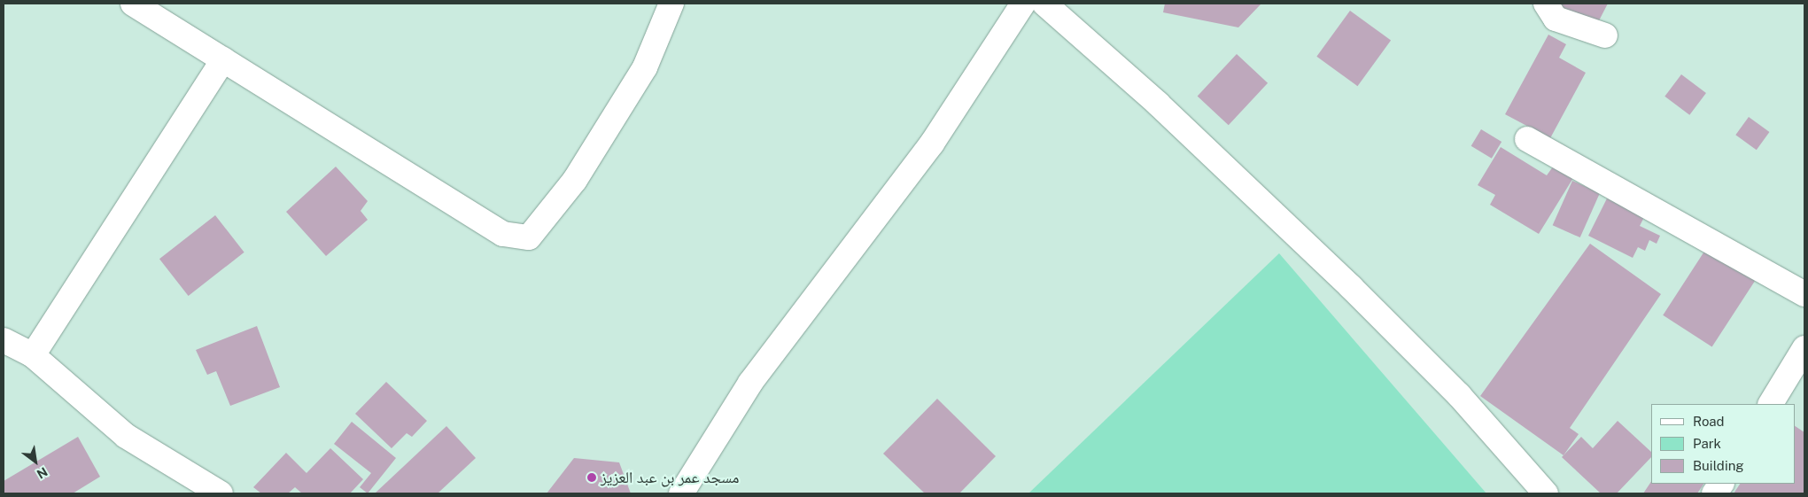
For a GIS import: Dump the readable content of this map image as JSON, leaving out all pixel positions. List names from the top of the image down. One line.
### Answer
{"places":["مسجد عمر بن عبد العزيز"],"legend":["Road","Park","Building"],"north":"bottom right"}
